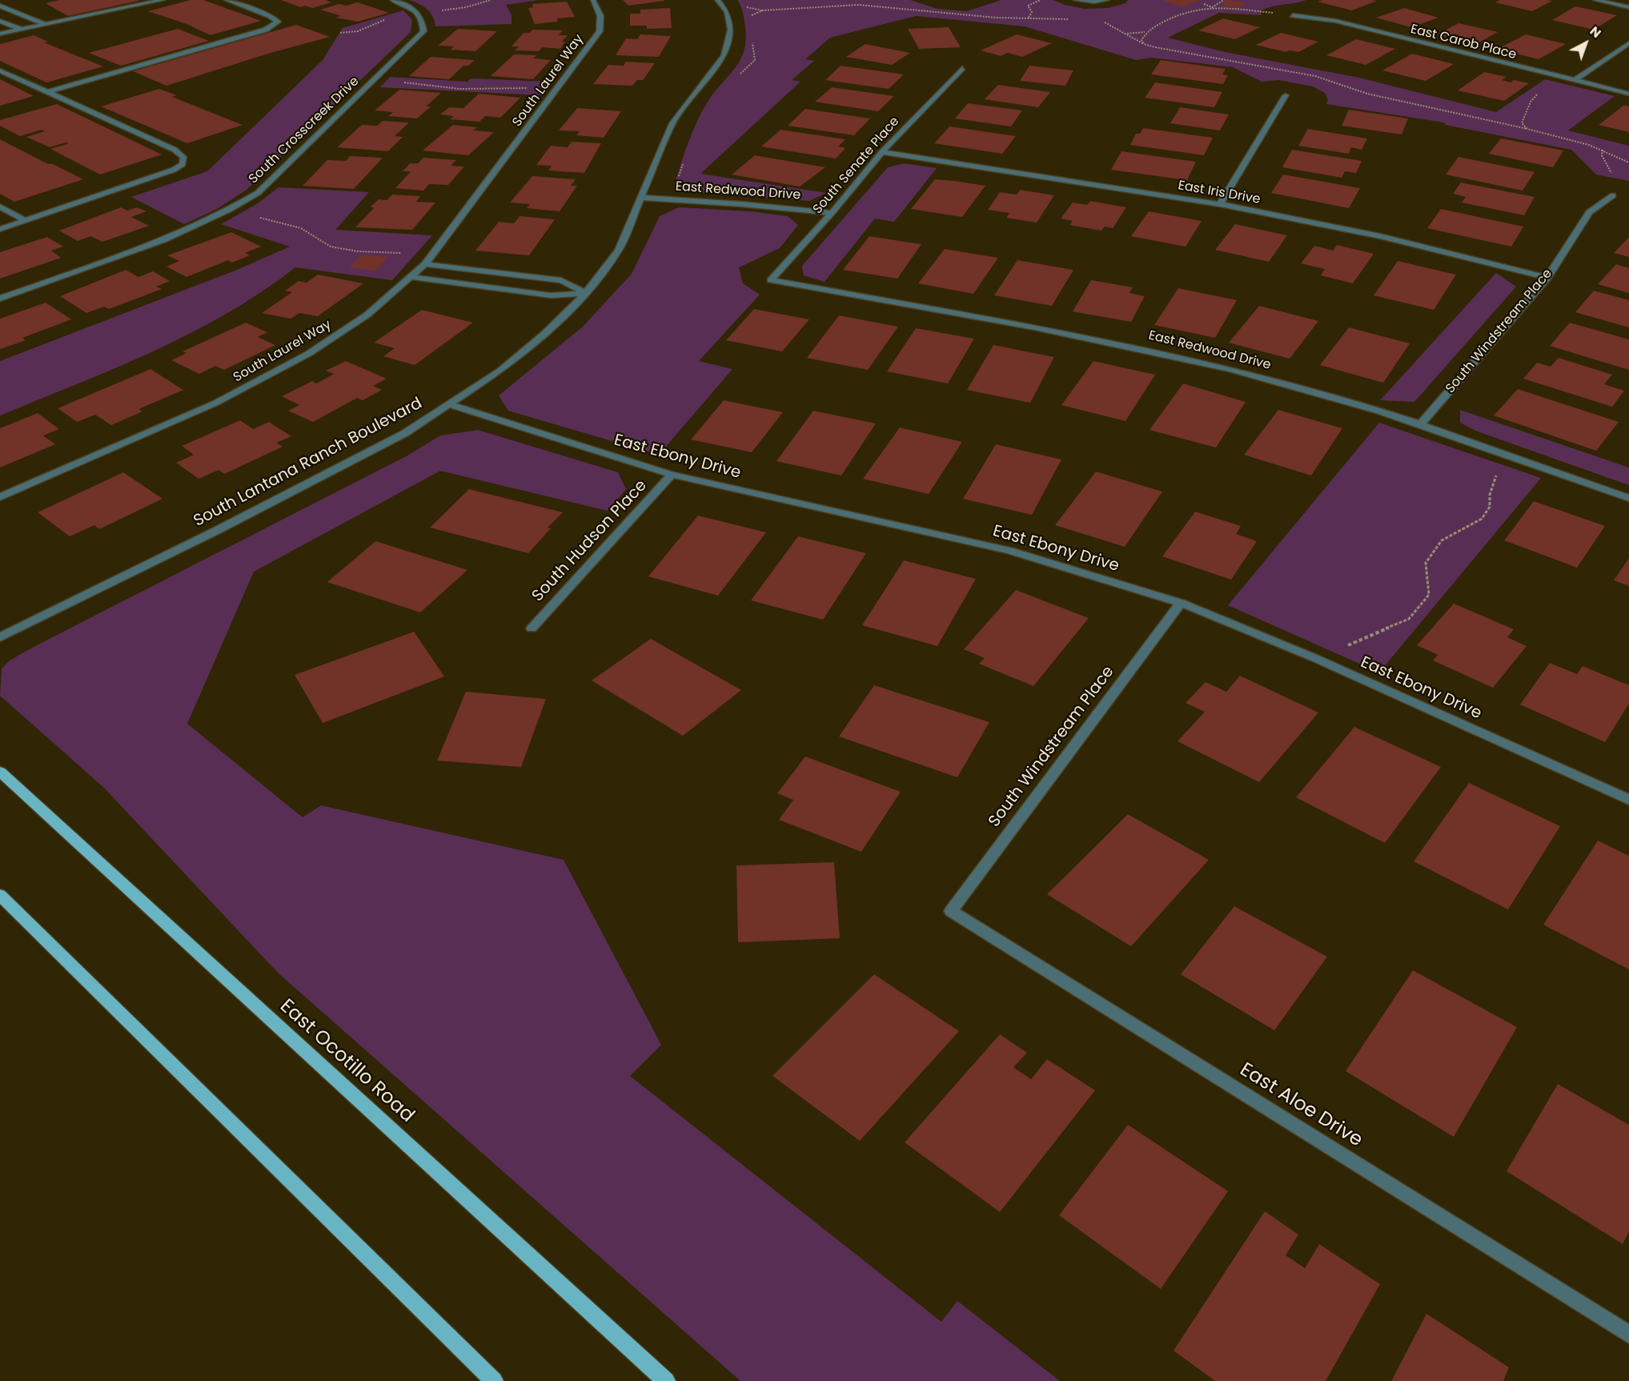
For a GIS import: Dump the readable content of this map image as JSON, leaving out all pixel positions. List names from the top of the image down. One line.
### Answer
{"streets":{"main road":["East Ocotillo Road"],"street":["East Carob Place","South Laurel Way","South Crosscreek Drive","South Senate Place","East Redwood Drive","East Iris Drive","South Windstream Place","East Ebony Drive","South Lantana Ranch Boulevard","South Hudson Place","East Aloe Drive"]},"crossings":[["South Senate Place","East Redwood Drive"],["South Senate Place","East Iris Drive"],["East Redwood Drive","South Windstream Place"],["East Redwood Drive","South Lantana Ranch Boulevard"],["East Iris Drive","South Windstream Place"],["South Windstream Place","East Ebony Drive"],["South Windstream Place","East Aloe Drive"],["East Ebony Drive","South Lantana Ranch Boulevard"],["East Ebony Drive","South Hudson Place"]],"north":"top right"}
